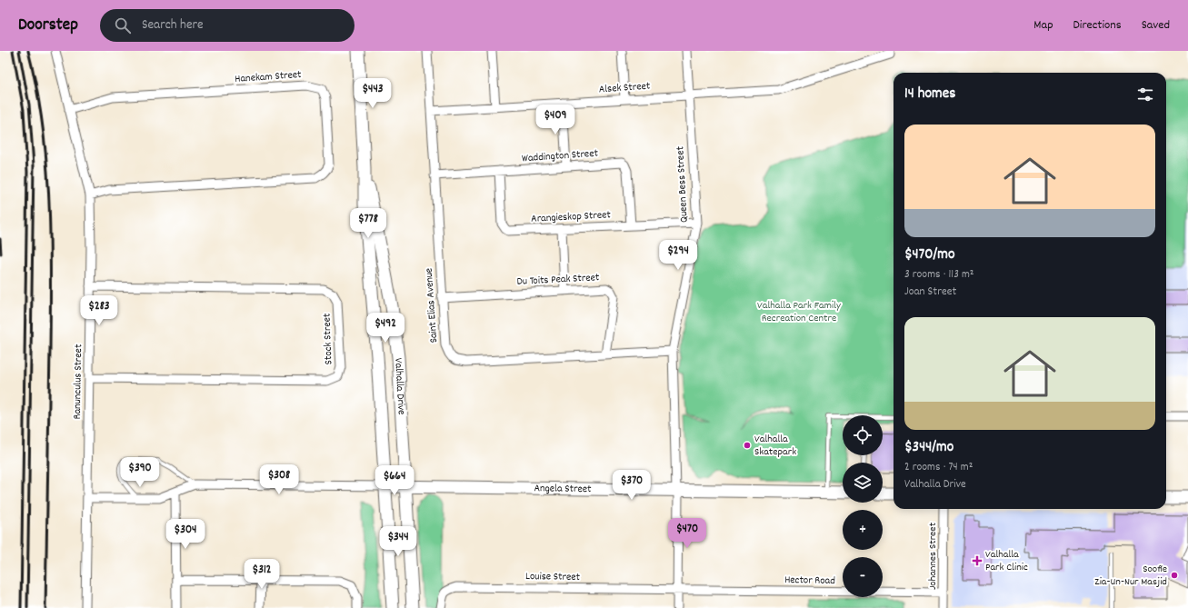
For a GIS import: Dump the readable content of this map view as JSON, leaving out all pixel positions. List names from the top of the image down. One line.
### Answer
{"streets":{"main road":["Valhalla Drive","Angela Street"],"street":["Hanekam Street","Alsek Street","Waddington Street","Queen Bess Street","Arangieskop Street","Du Toits Peak Street","Saint Elias Avenue","Stock Street","Ranunculus Street","Johannes Street","Louise Street","Hector Road"]},"crossings":[["Hanekam Street","Ranunculus Street"],["Alsek Street","Queen Bess Street"],["Alsek Street","Saint Elias Avenue"],["Waddington Street","Arangieskop Street"],["Waddington Street","Saint Elias Avenue"],["Queen Bess Street","Arangieskop Street"],["Queen Bess Street","Saint Elias Avenue"],["Queen Bess Street","Angela Street"],["Queen Bess Street","Louise Street"],["Queen Bess Street","Hector Road"],["Du Toits Peak Street","Saint Elias Avenue"],["Stock Street","Ranunculus Street"],["Valhalla Drive","Angela Street"],["Johannes Street","Hector Road"],["Louise Street","Hector Road"]],"parks":["Valhalla Park Family Recreation Centre"],"places":{"other":["Valhalla Skatepark","Soofie Zia-Un-Nur Masjid"],"health":["Valhalla Park Clinic"]},"page":{"header":"Doorstep","search":"Search here","nav":["Map","Directions","Saved"],"heading":"14 homes","price":["$443","$409","$778","$294","$283","$492","$390","$308","$664","$370","$470","$304","$344","$312"],"list":[{"name":"$470/mo","note":"3 rooms · 113 m² · Joan Street"},{"name":"$344/mo","note":"2 rooms · 74 m² · Valhalla Drive"}],"map_buttons":["+","−"]}}
